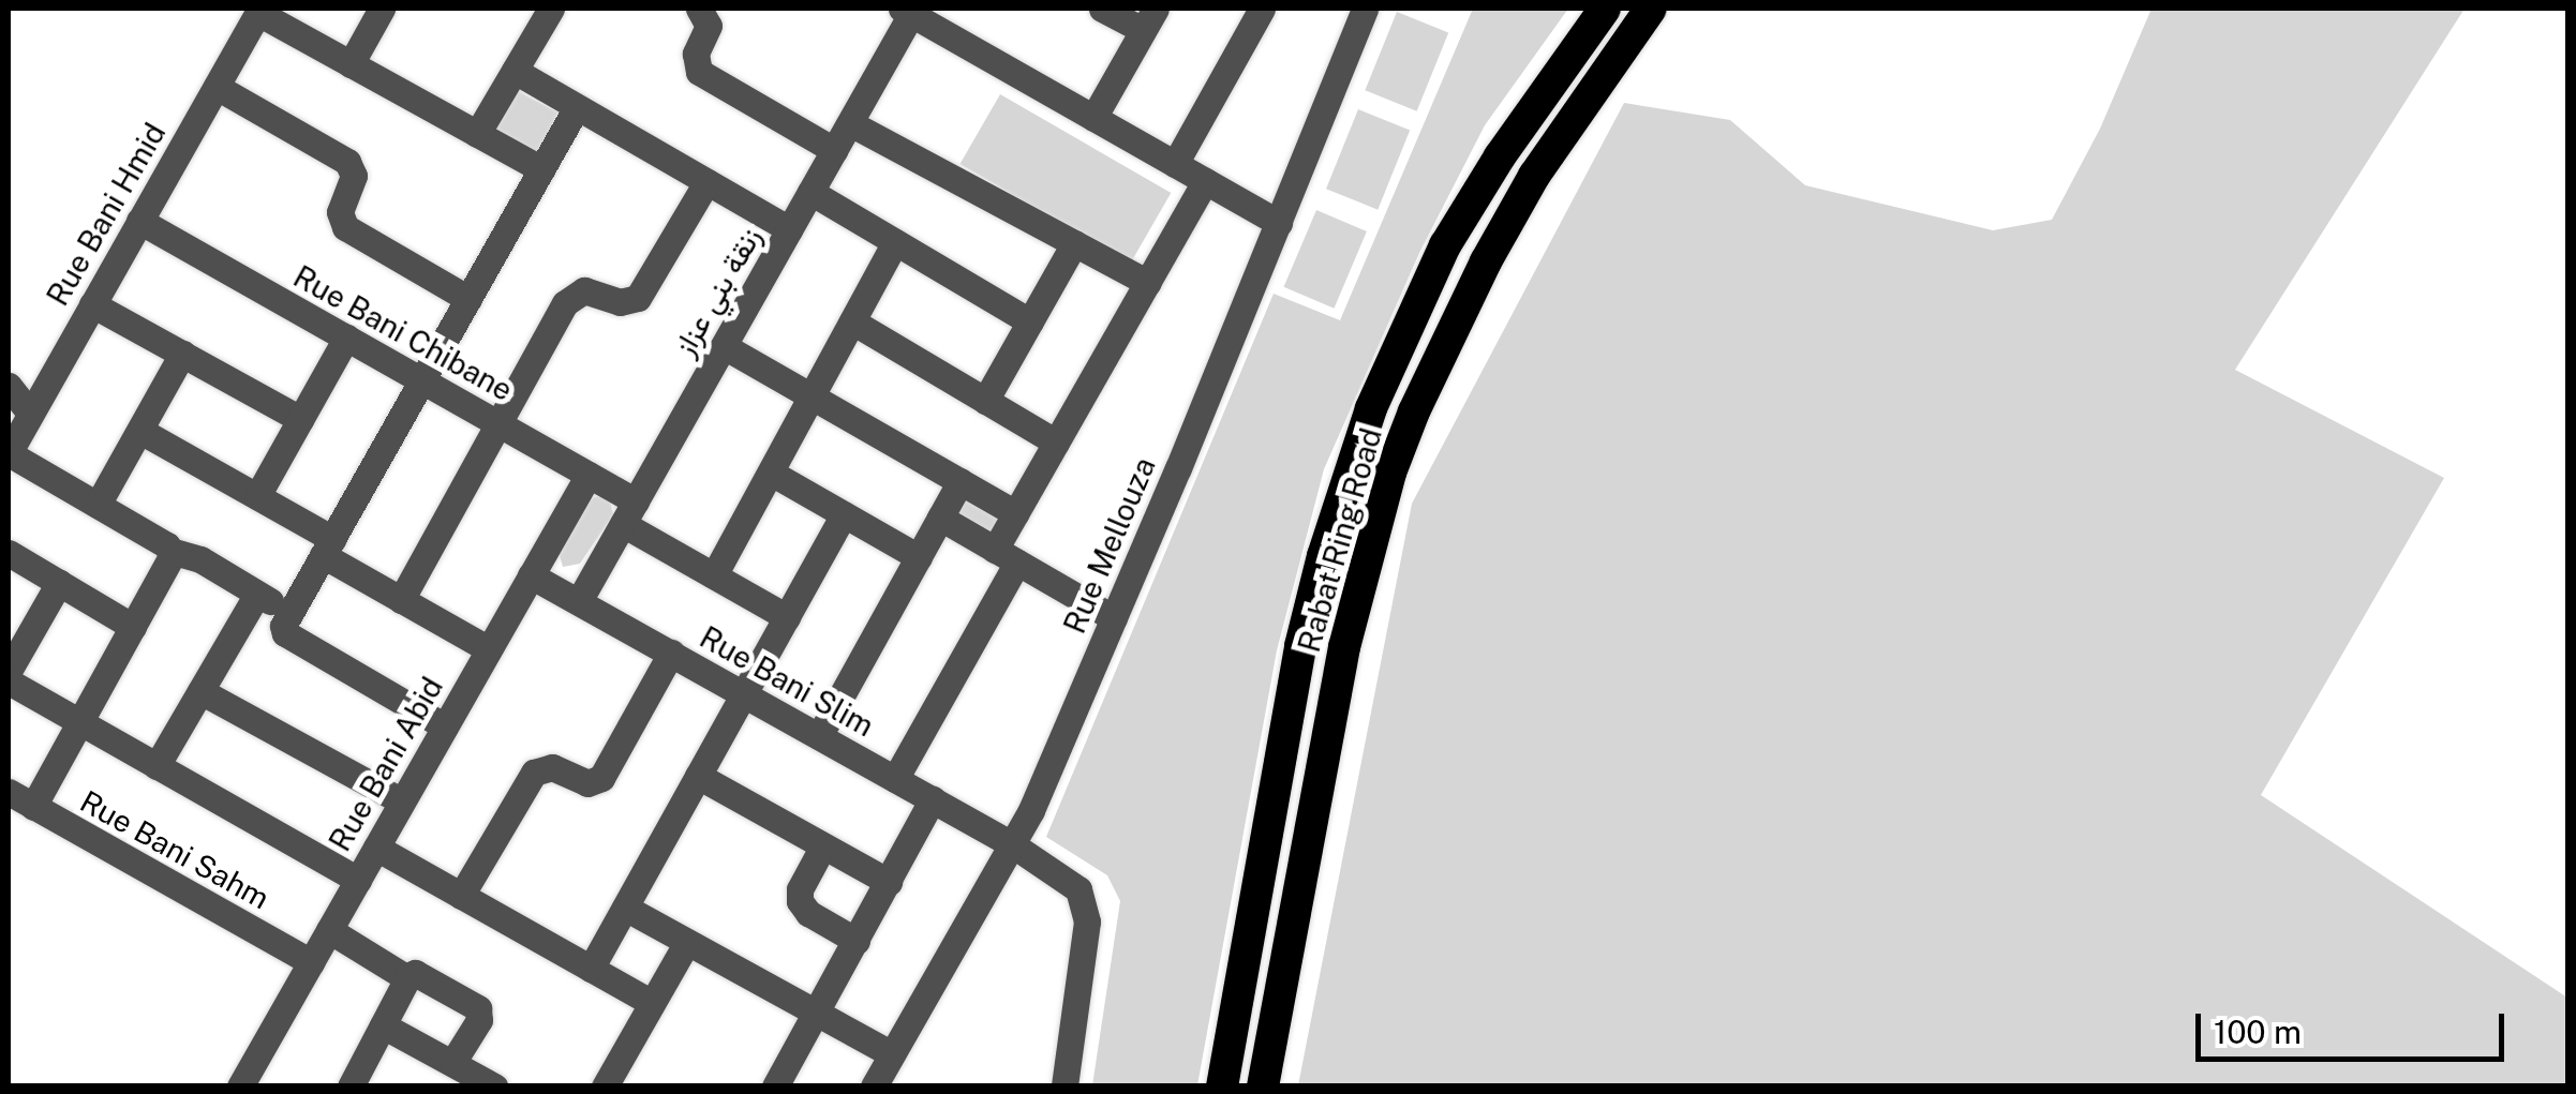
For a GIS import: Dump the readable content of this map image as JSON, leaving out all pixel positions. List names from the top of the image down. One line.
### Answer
{"streets":{"highway":["Rabat Ring Road"],"street":["Rue Bani Hmid","زنقة بني عزاز","Rue Bani Chibane","Rue Mellouza","Rue Bani Slim","Rue Bani Abid","Rue Bani Sahm"]},"crossings":[["Rue Bani Hmid","Rue Bani Chibane"],["زنقة بني عزاز","Rue Bani Chibane"],["زنقة بني عزاز","Rue Bani Slim"],["Rue Bani Chibane","Rue Bani Abid"],["Rue Mellouza","Rue Bani Slim"],["Rue Bani Slim","Rue Bani Abid"],["Rue Bani Abid","Rue Bani Sahm"]],"scale_bar":"100 m"}
